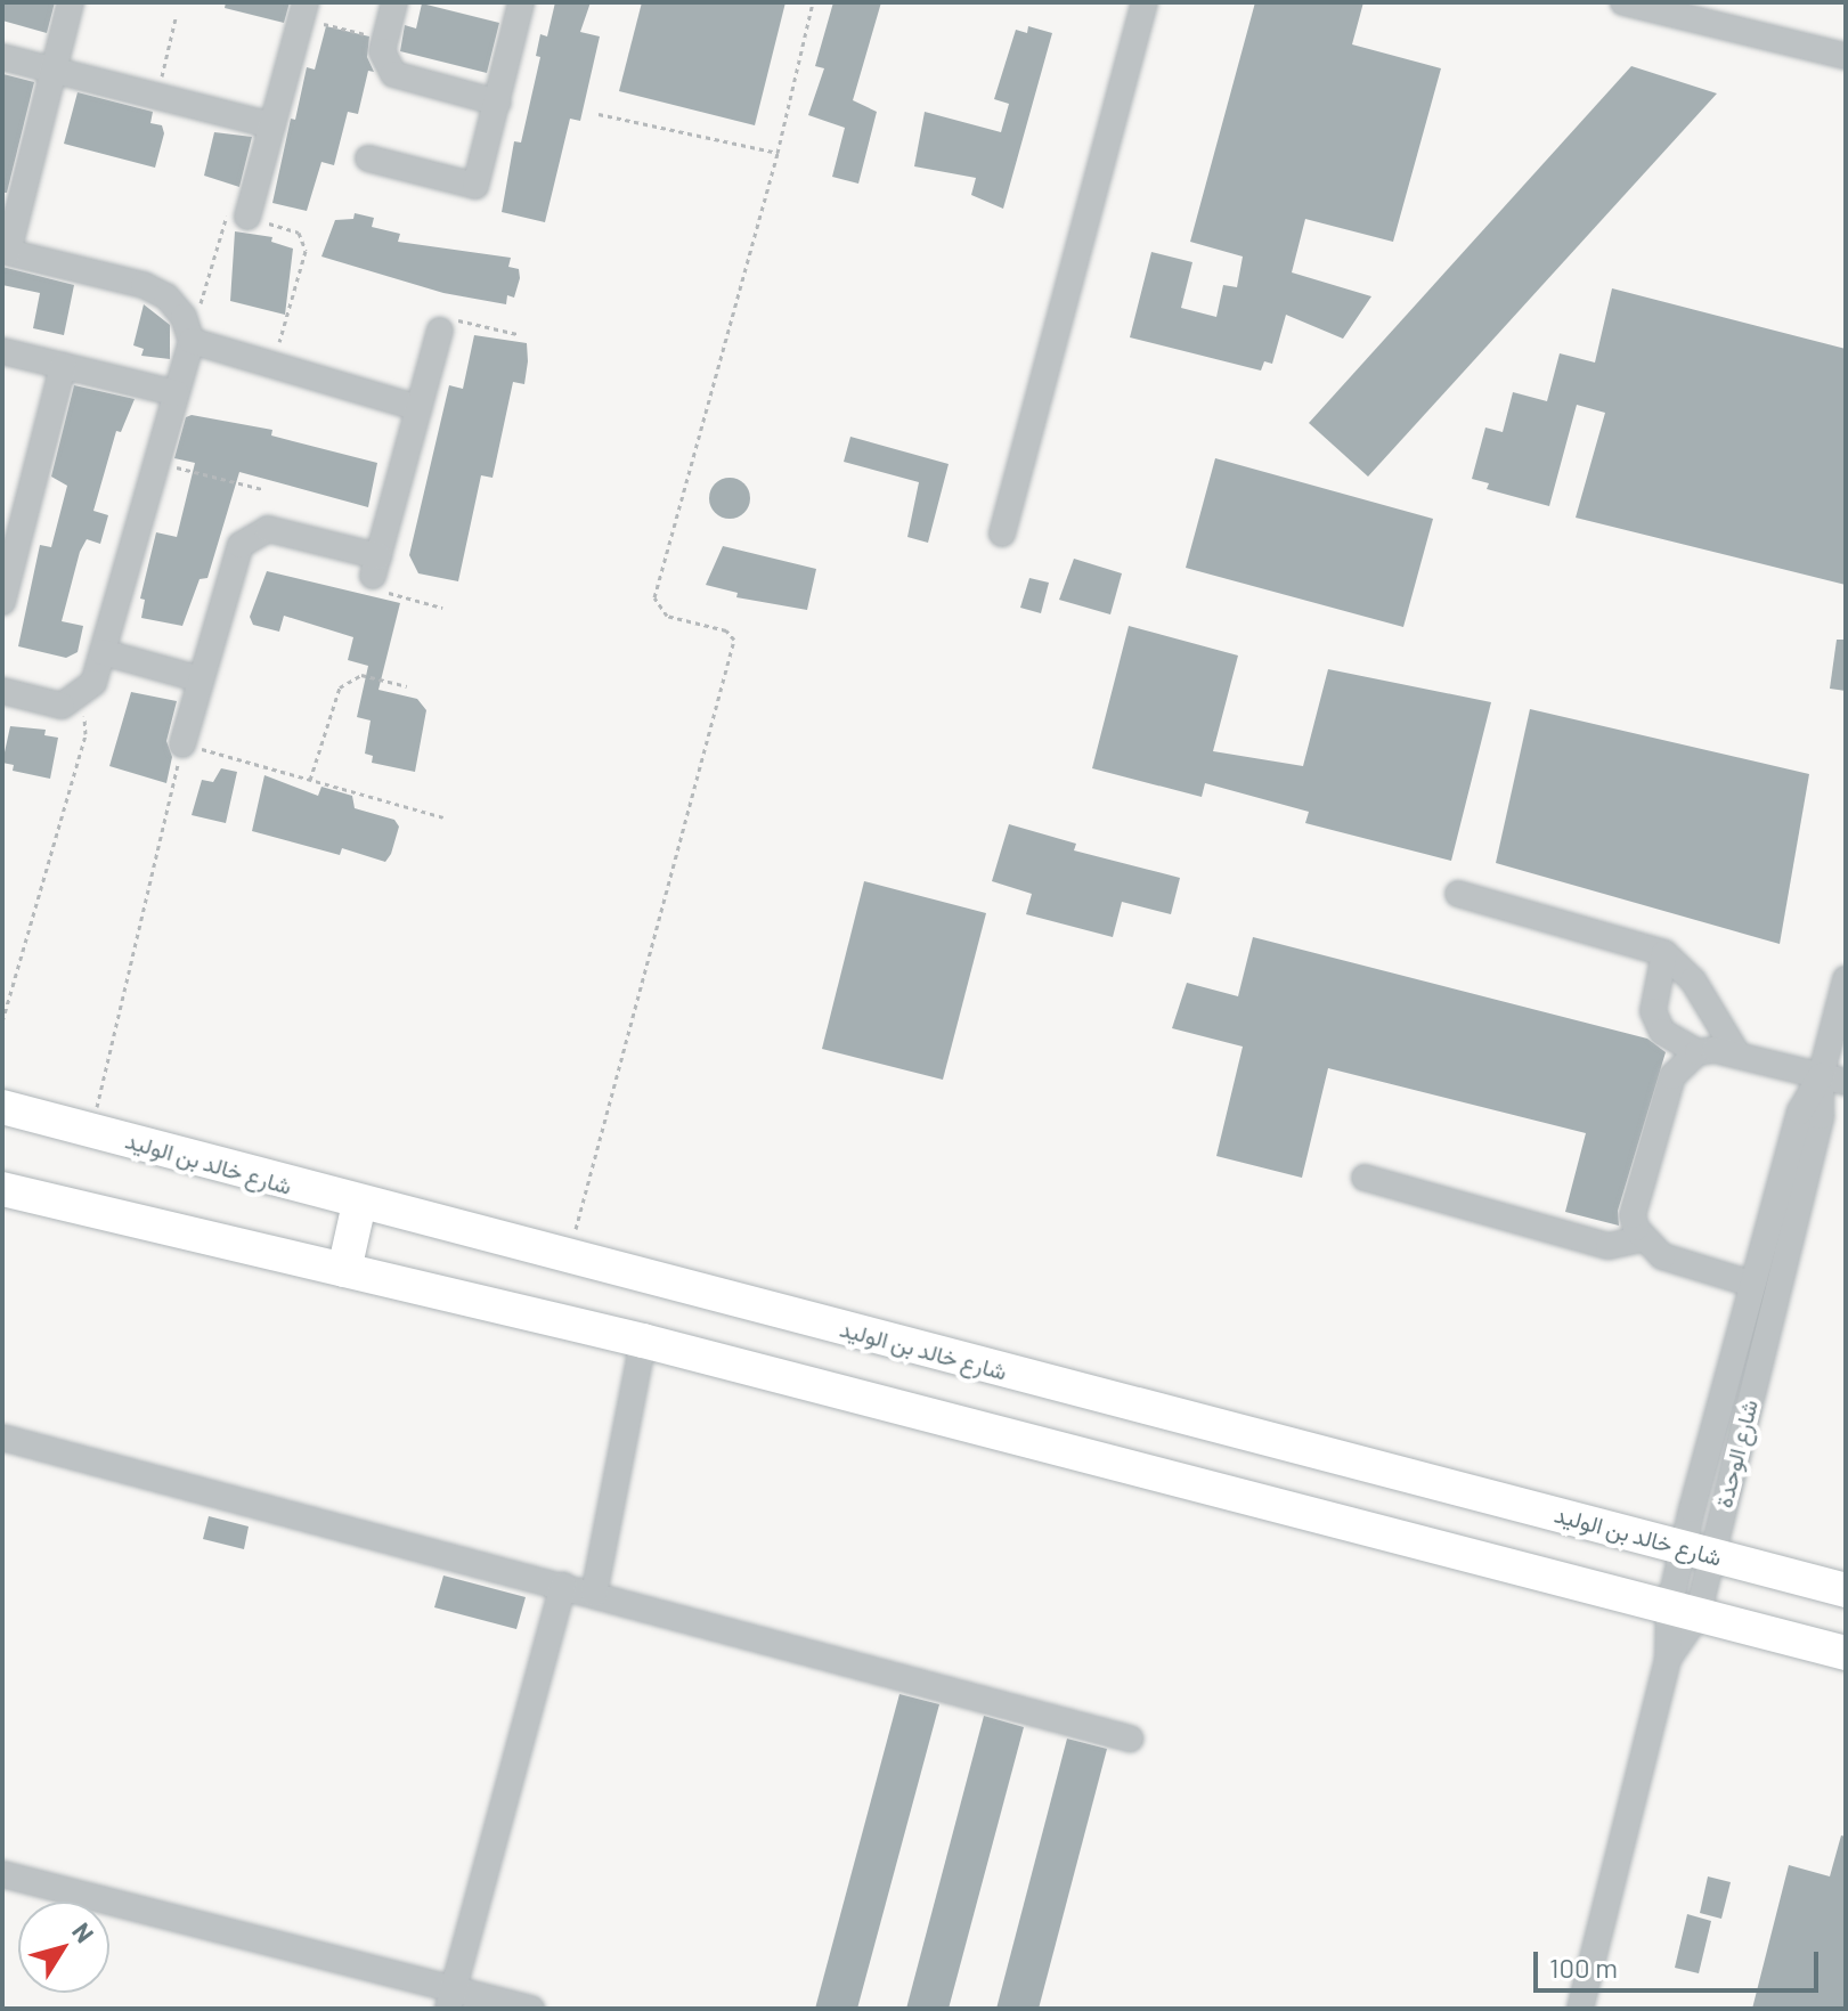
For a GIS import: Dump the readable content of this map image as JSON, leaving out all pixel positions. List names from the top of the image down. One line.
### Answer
{"streets":{"main road":["شارع خالد بن الوليد"],"street":["شارع الوحدة"]},"crossings":[["شارع خالد بن الوليد","شارع الوحدة"]],"scale_bar":"100 m","north":"top right"}
